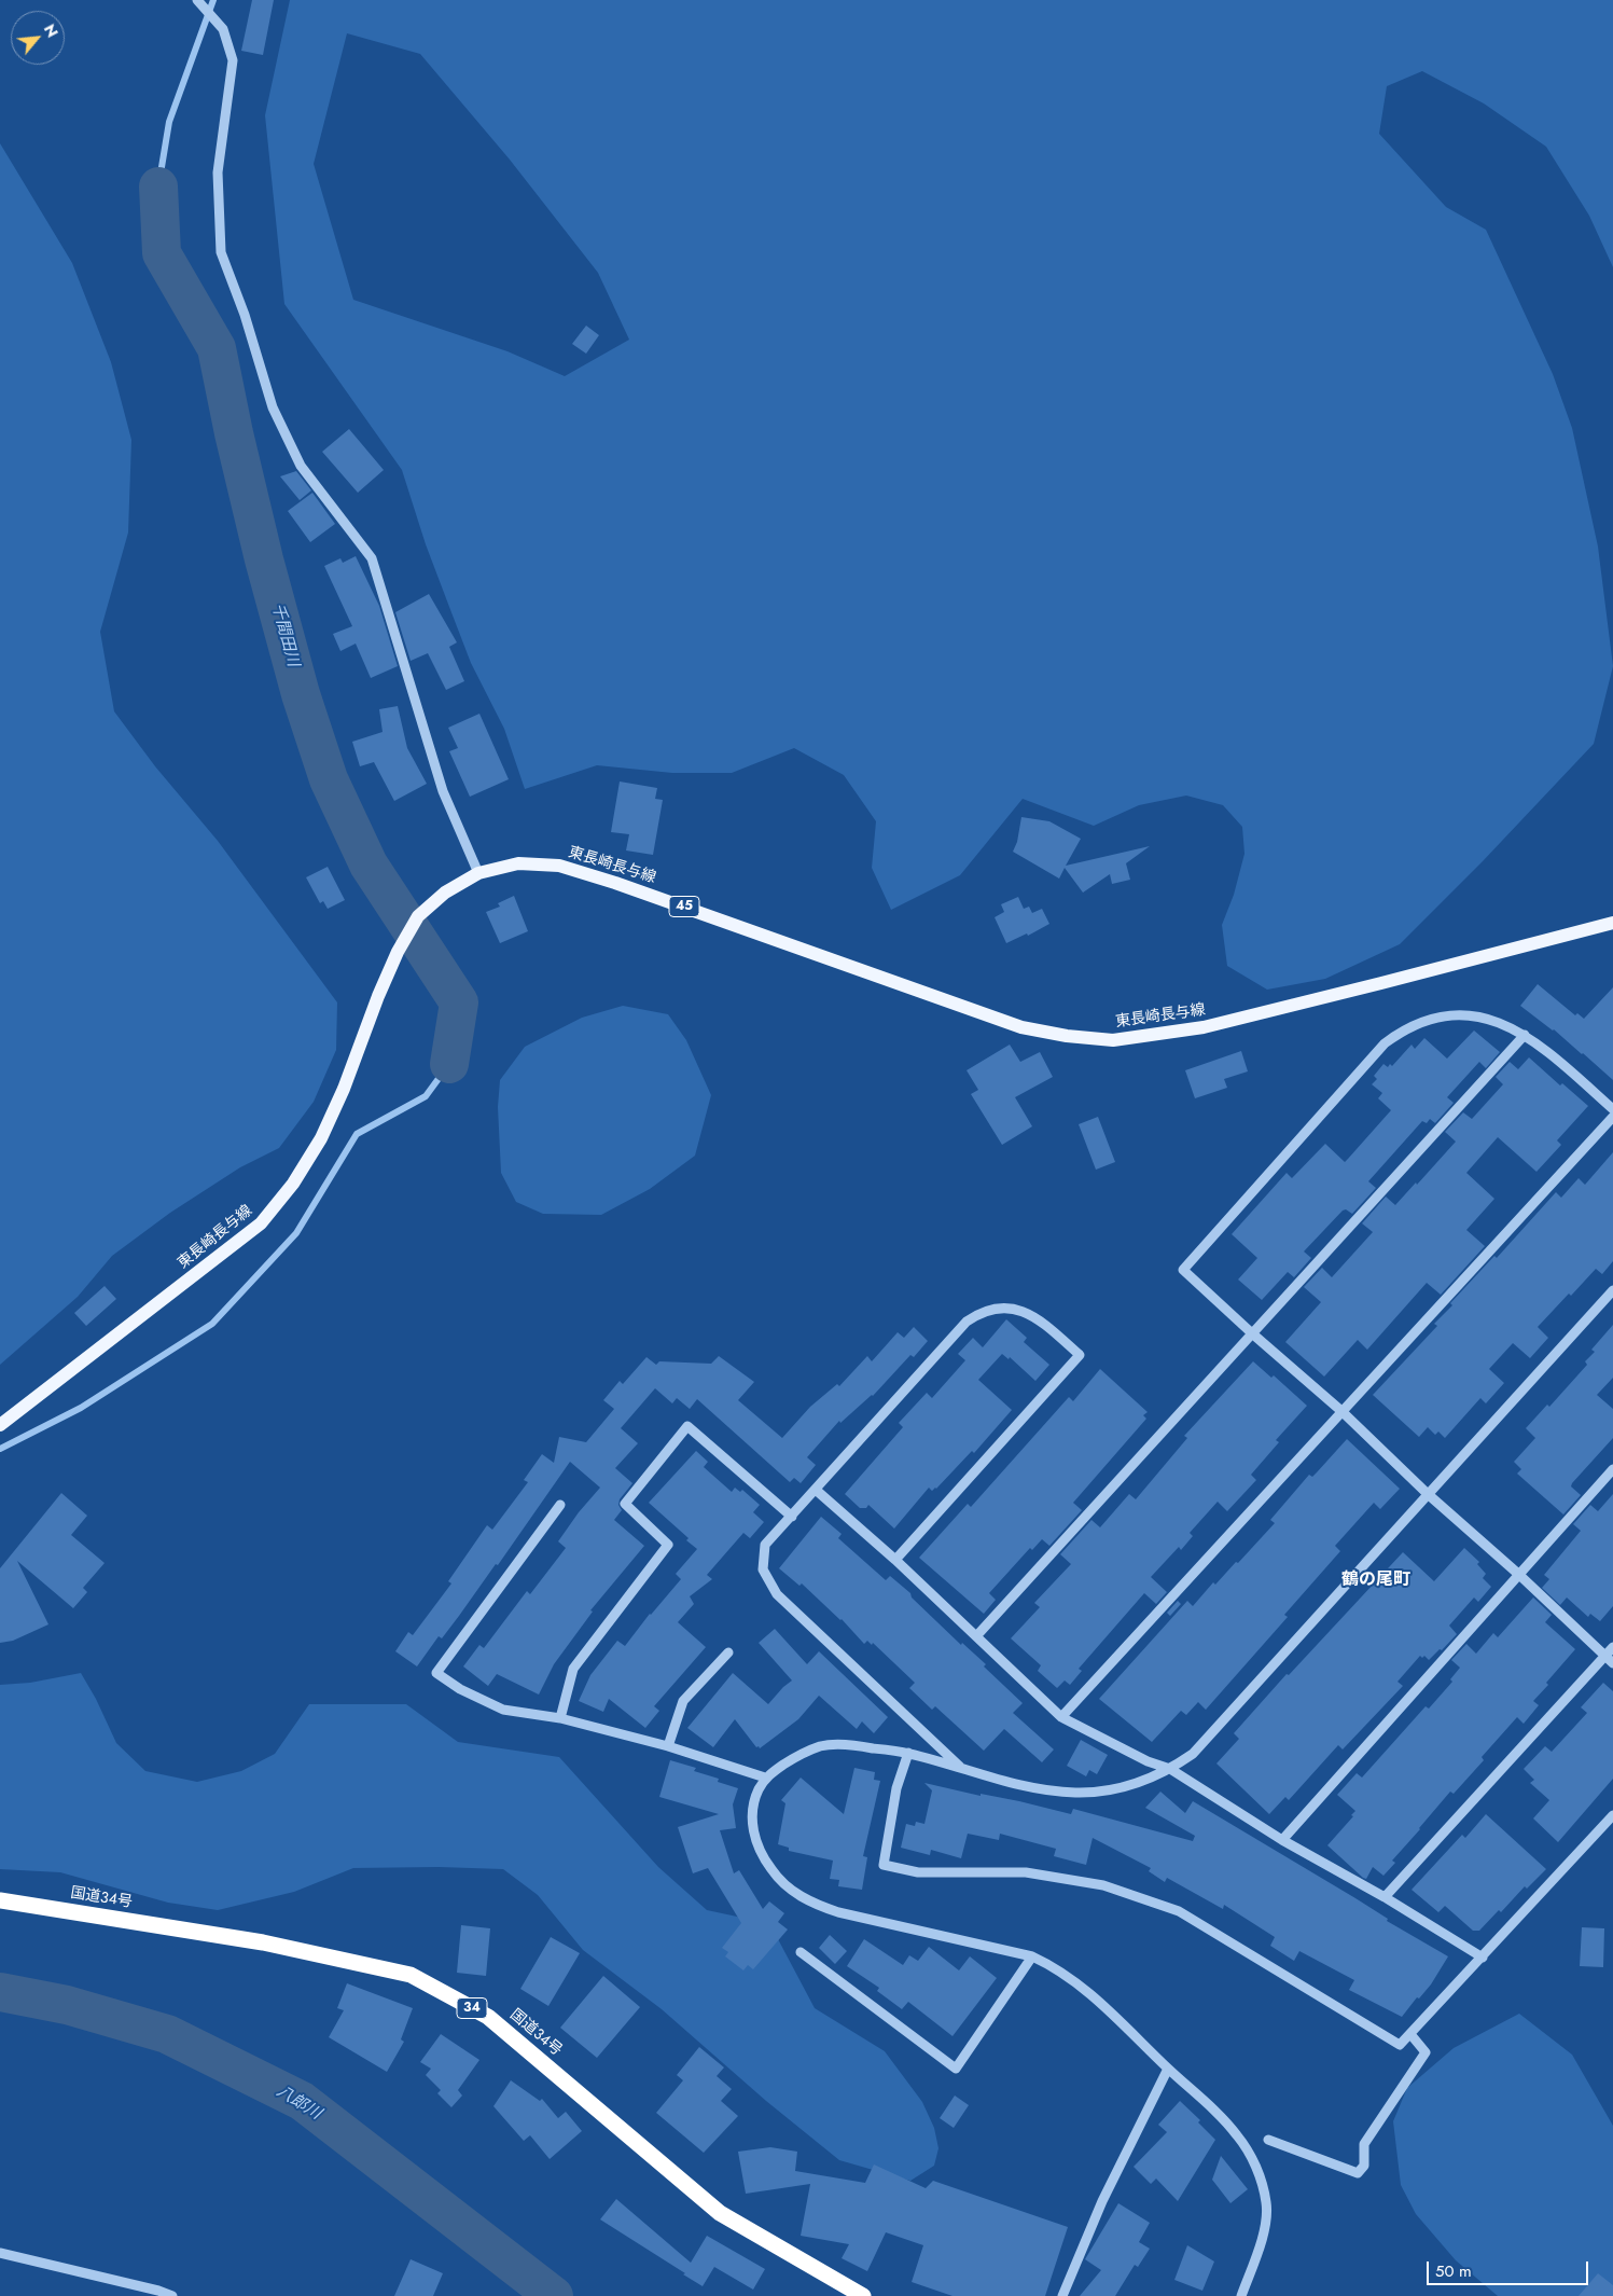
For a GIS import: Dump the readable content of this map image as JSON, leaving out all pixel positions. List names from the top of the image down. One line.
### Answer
{"streets":{"highway":["国道34号","34"],"main road":["東長崎長与線","45"]},"districts":["鶴の尾町"],"water":["千間田川","八郎川"],"scale_bar":"50 m","north":"top right"}
